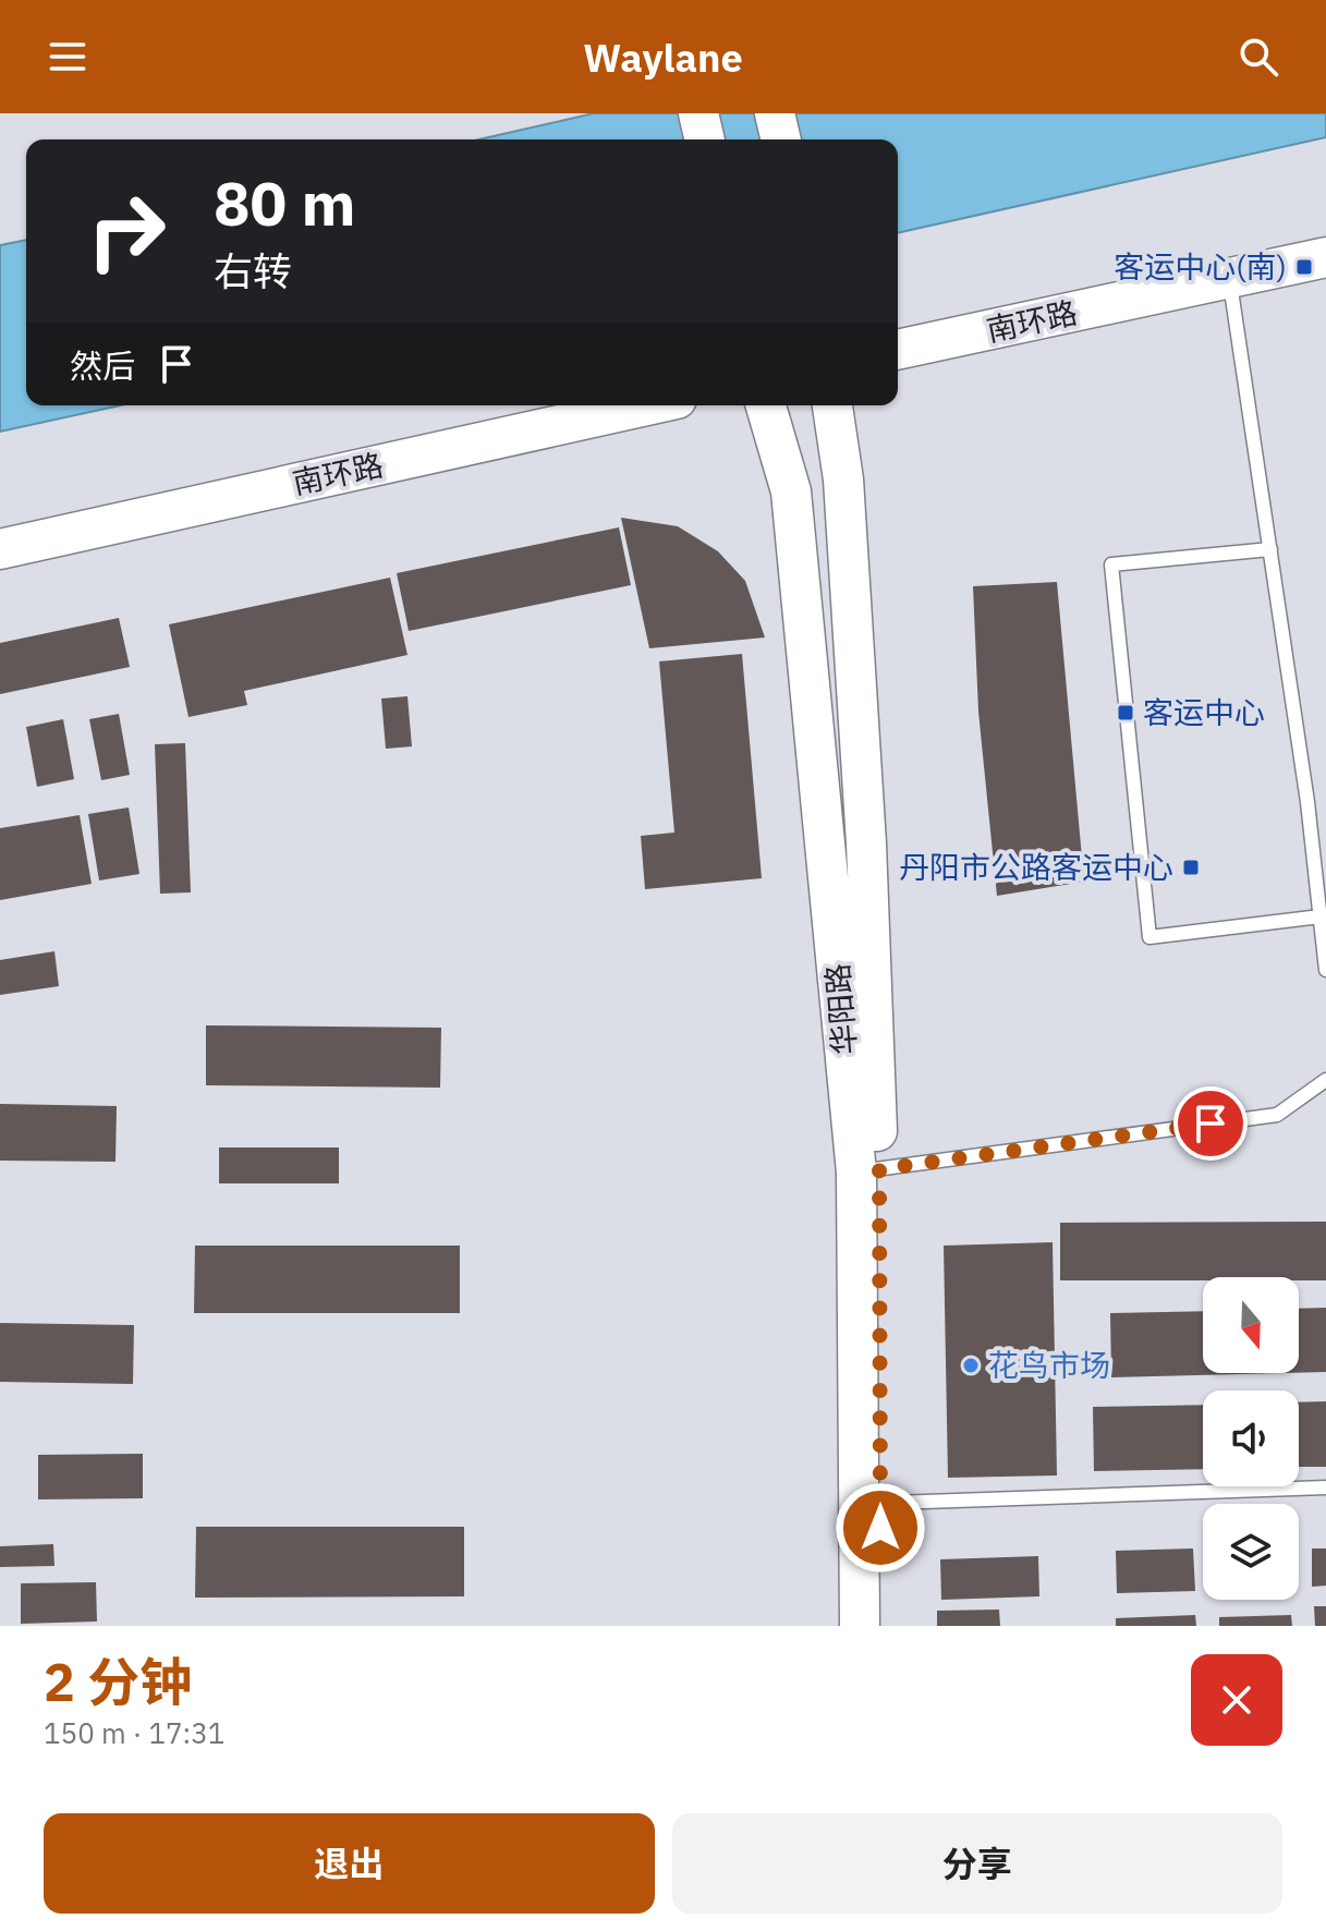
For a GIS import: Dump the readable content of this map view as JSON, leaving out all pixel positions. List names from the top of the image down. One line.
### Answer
{"streets":{"main road":["南环路","华阳路"]},"places":{"transit":["客运中心(南)","客运中心","丹阳市公路客运中心"],"other":["花鸟市场"]},"north":"bottom","page":{"header":"Waylane","turn":["80 m","右转"],"then":"然后","heading":["2 分钟","150 m · 17:31"],"buttons":["退出","分享"]}}
